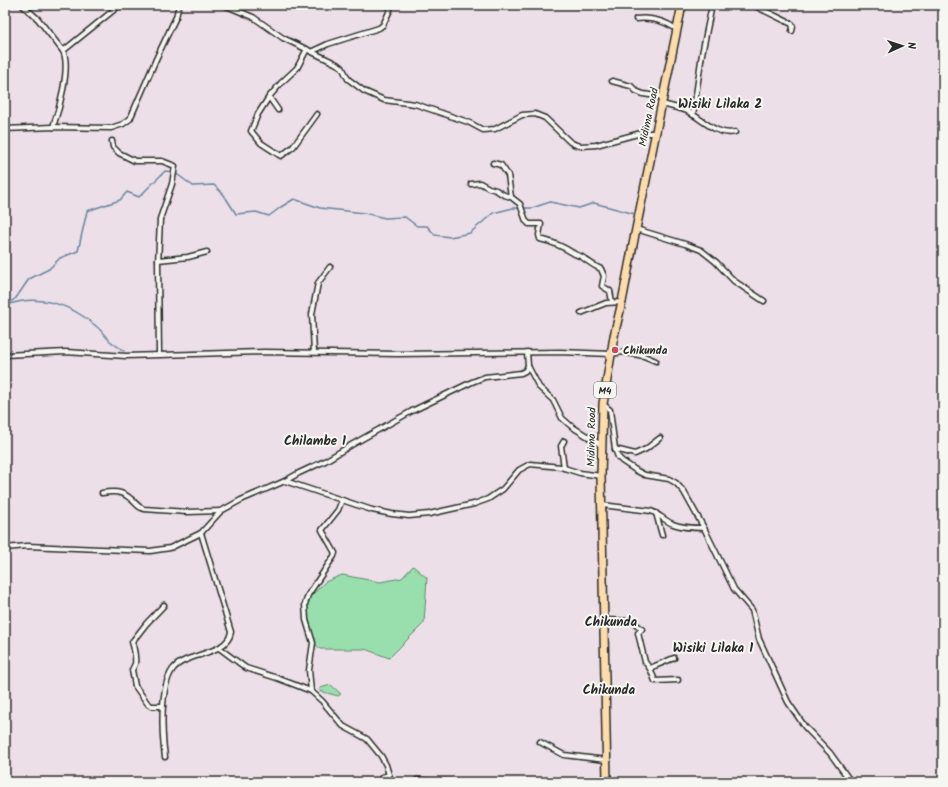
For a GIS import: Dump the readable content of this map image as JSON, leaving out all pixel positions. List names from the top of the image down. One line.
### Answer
{"streets":{"main road":["Midima Road","M4"]},"districts":["Wisiki Lilaka 2","Chilambe 1","Chikunda","Wisiki Lilaka 1","Chikunda"],"places":["Chikunda"],"north":"right"}
